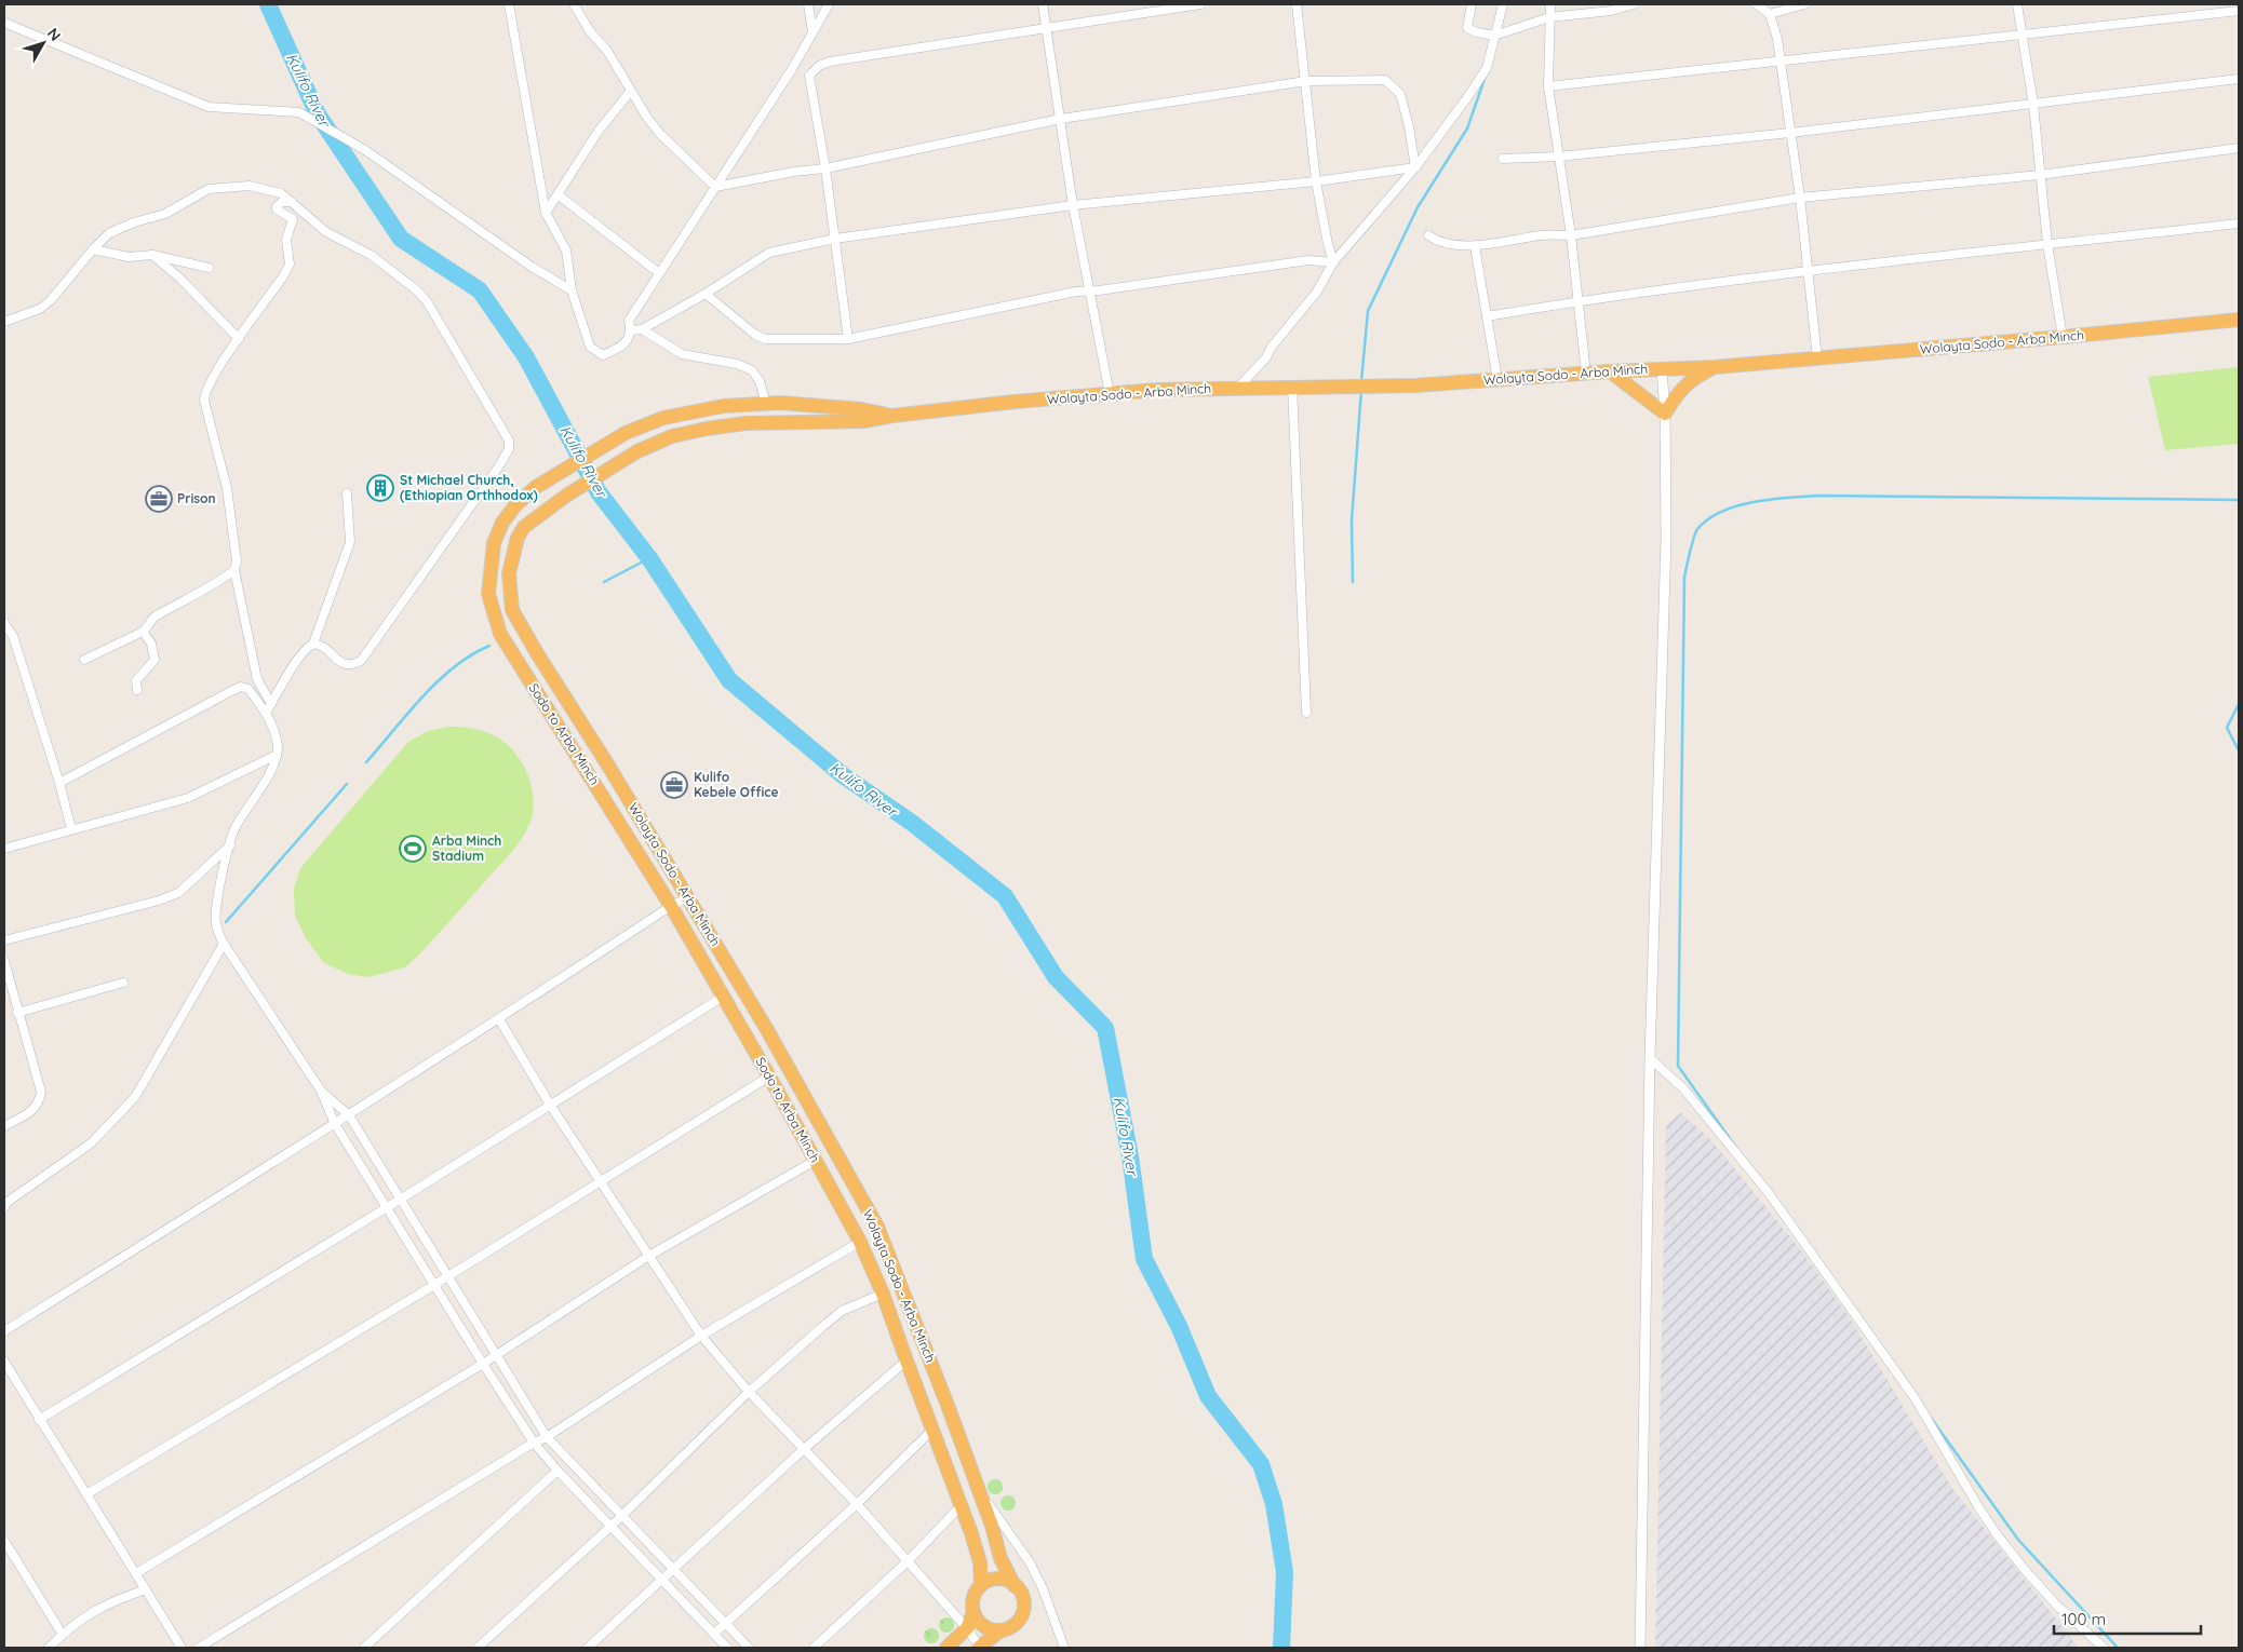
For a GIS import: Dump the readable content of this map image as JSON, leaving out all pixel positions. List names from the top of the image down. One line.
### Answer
{"streets":{"highway":["Wolayta Sodo - Arba Minch","Sodo to Arba Minch"]},"crossings":[["Wolayta Sodo - Arba Minch","Sodo to Arba Minch"]],"water":["Kulifo River"],"places":{"building":["St Michael Church, (Ethiopian Orthhodox)"],"office":["Prison","Kulifo Kebele Office"],"sports":["Arba Minch Stadium"]},"scale_bar":"100 m","north":"top right"}
